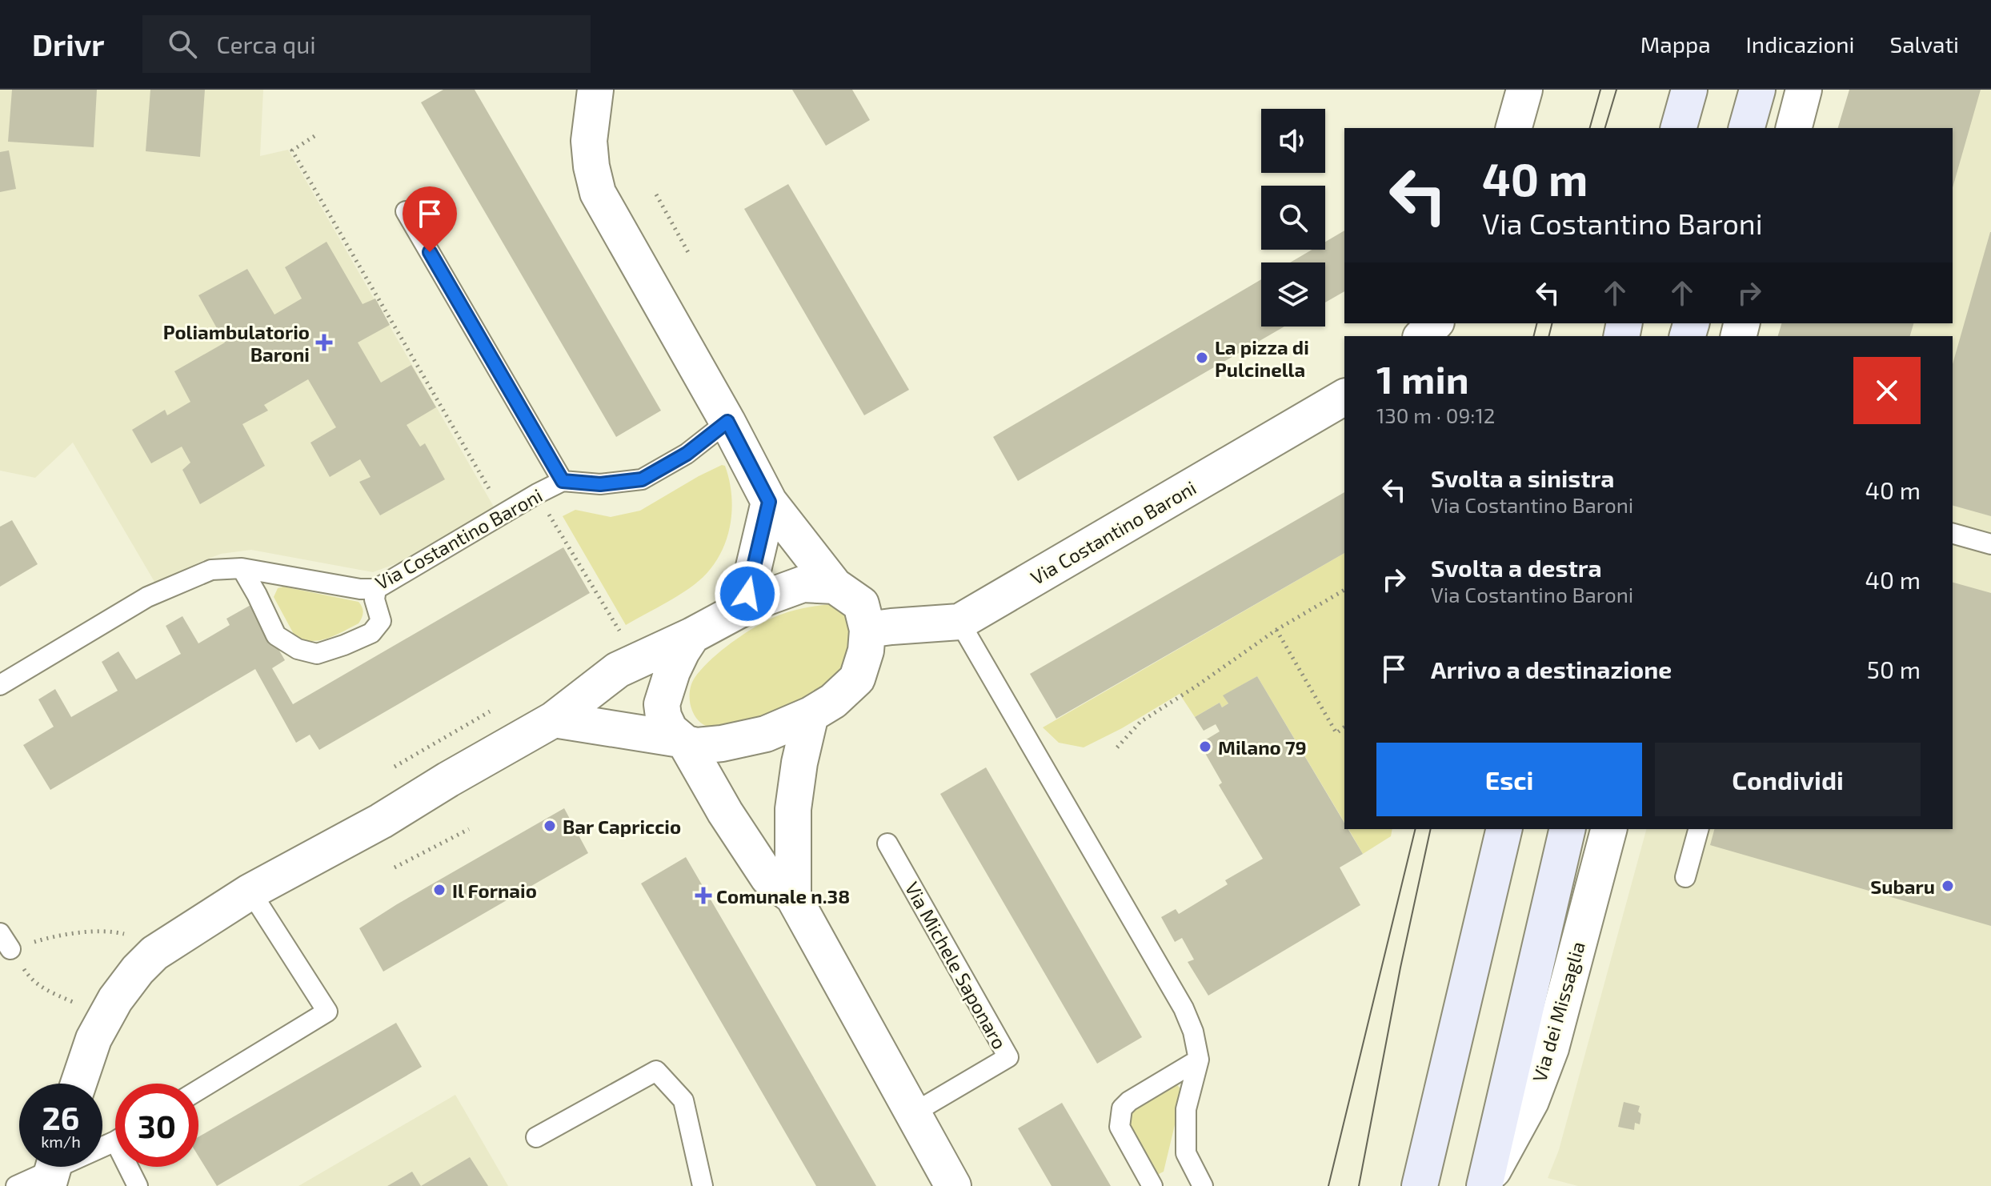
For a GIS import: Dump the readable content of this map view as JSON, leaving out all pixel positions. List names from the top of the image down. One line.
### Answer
{"streets":{"main road":["Via dei Missaglia"],"street":["Via Costantino Baroni"],"lane":["Via Michele Saponaro"]},"places":{"health":["Poliambulatorio Baroni","Comunale n.38"],"other":["La pizza di Pulcinella","Milano 79","Bar Capriccio","Subaru","Il Fornaio"]},"page":{"header":"Drivr","search":"Cerca qui","nav":["Mappa","Indicazioni","Salvati"],"turn":["40 m","Via Costantino Baroni"],"heading":["1 min","130 m · 09:12"],"list":[{"name":"Svolta a sinistra","note":"Via Costantino Baroni","value":"40 m"},{"name":"Svolta a destra","note":"Via Costantino Baroni","value":"40 m"},{"name":"Arrivo a destinazione","value":"50 m"}],"buttons":["Esci","Condividi"],"speed":"26 km/h","limit":"30"}}
